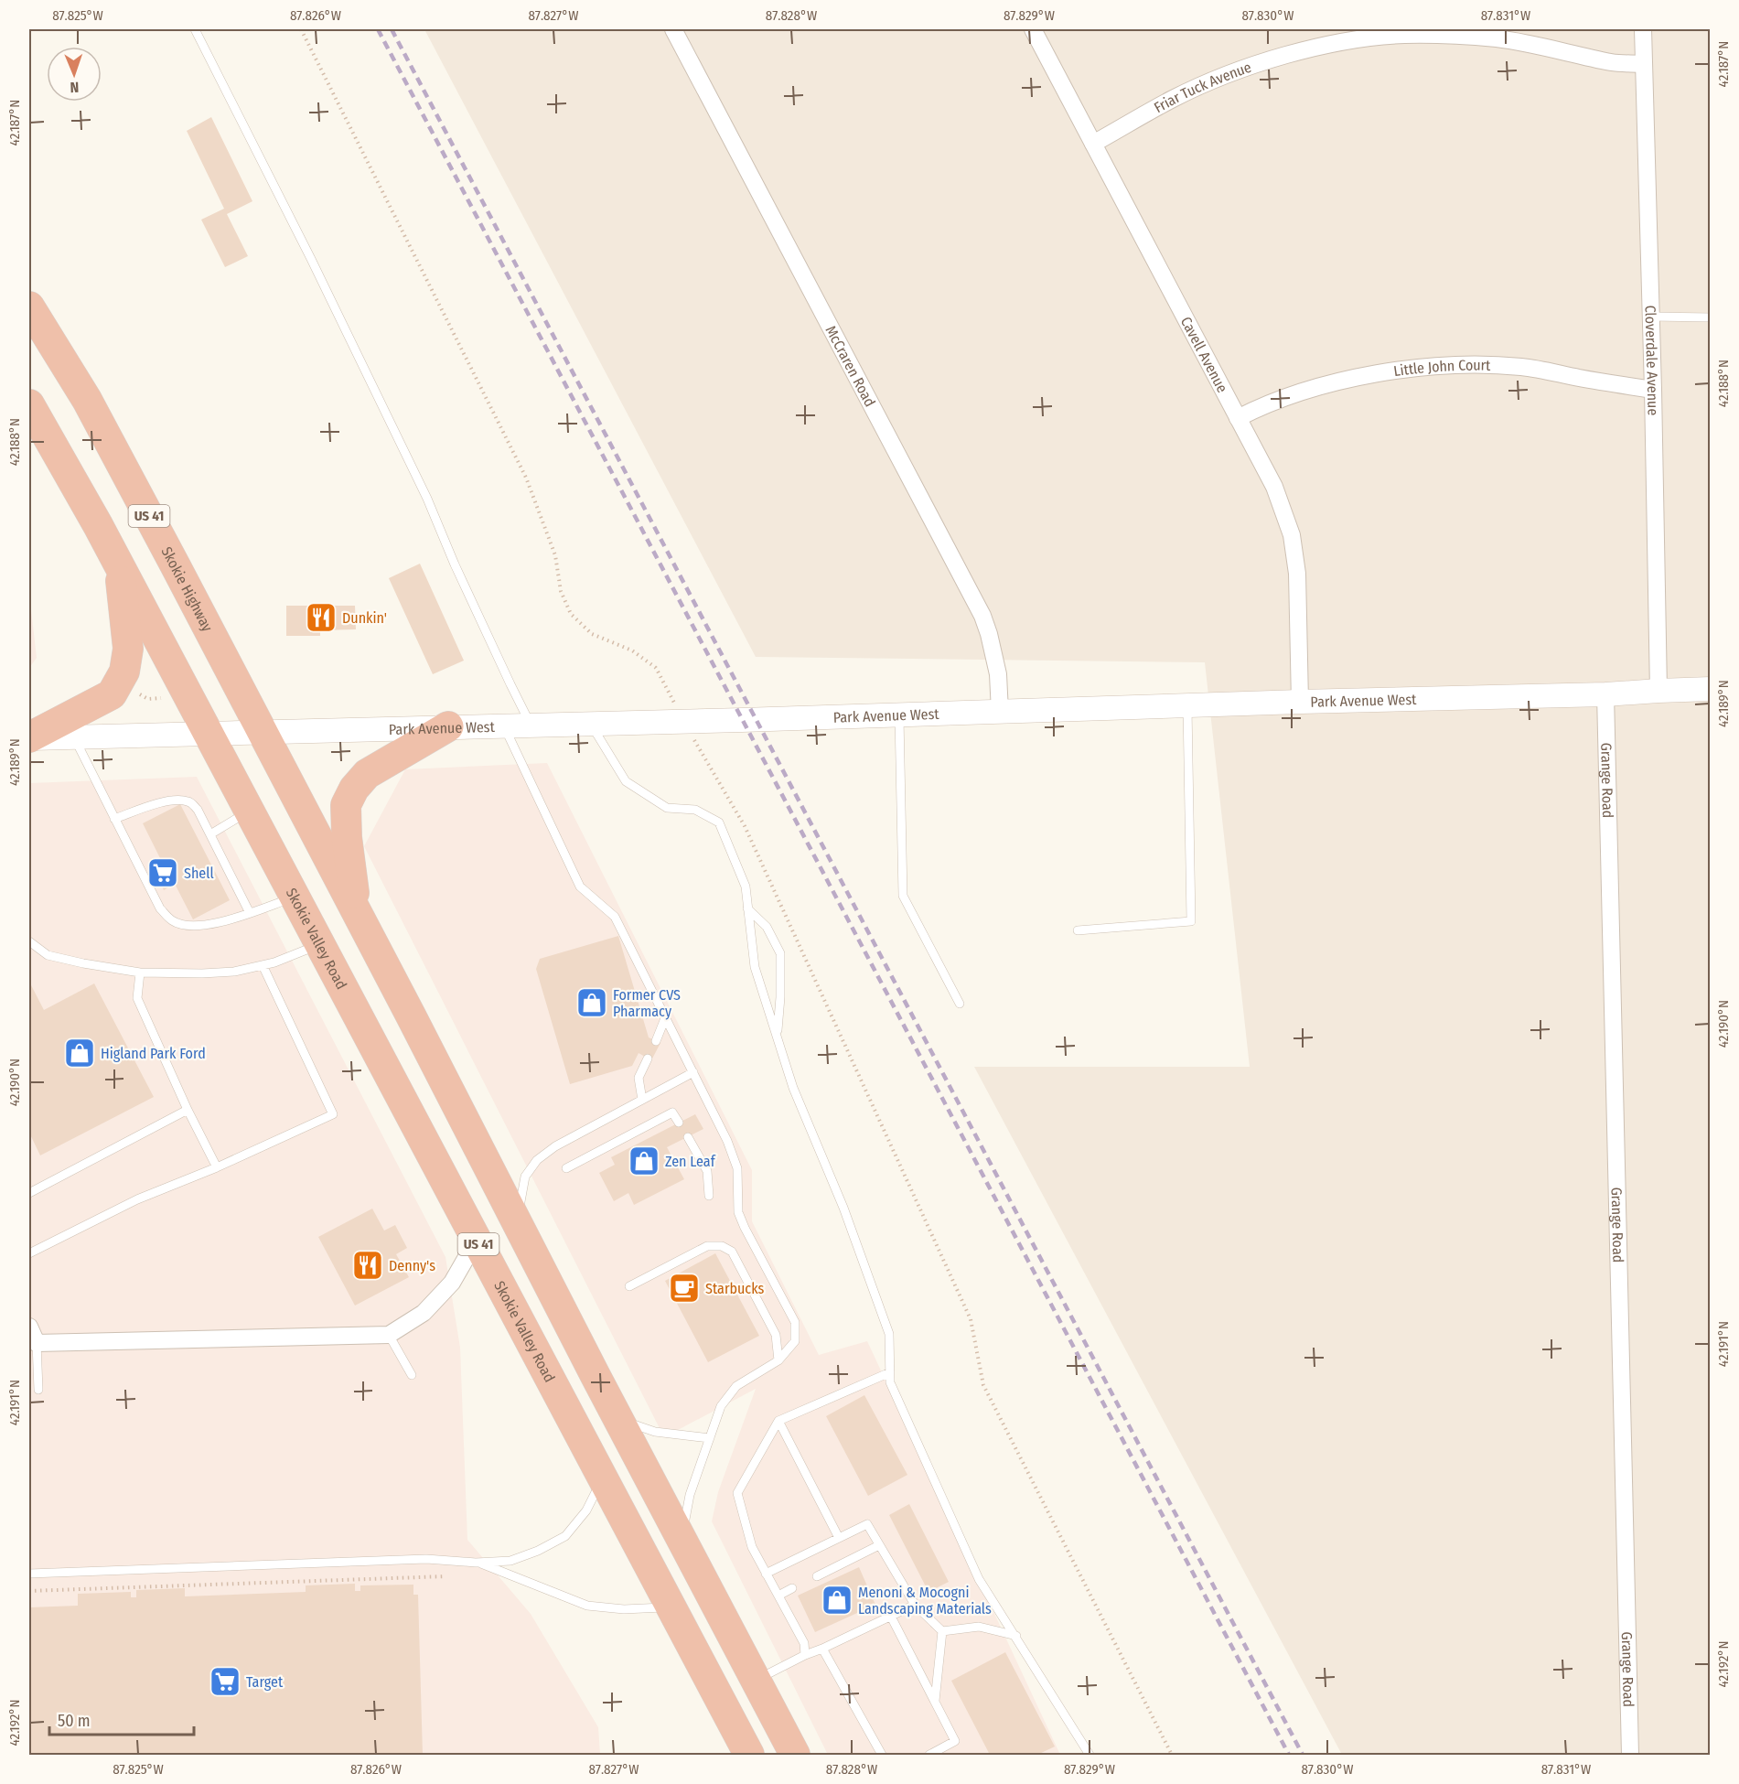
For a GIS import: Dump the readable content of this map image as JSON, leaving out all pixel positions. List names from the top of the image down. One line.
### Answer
{"streets":{"highway":["US 41","Skokie Highway","Skokie Valley Road"],"street":["Friar Tuck Avenue","Cavell Avenue","Cloverdale Avenue","McCraren Road","Little John Court","Park Avenue West","Grange Road"]},"crossings":[["Friar Tuck Avenue","Cavell Avenue"],["Friar Tuck Avenue","Cloverdale Avenue"],["Cavell Avenue","Little John Court"],["Cavell Avenue","Park Avenue West"],["Cloverdale Avenue","Little John Court"],["Cloverdale Avenue","Park Avenue West"],["McCraren Road","Park Avenue West"],["US 41","Skokie Highway"],["US 41","Park Avenue West"],["US 41","Skokie Valley Road"],["Skokie Highway","Park Avenue West"],["Park Avenue West","Grange Road"],["Park Avenue West","Skokie Valley Road"]],"places":{"restaurant":["Dunkin'","Denny's"],"supermarket":["Shell","Target"],"shop":["Former CVS Pharmacy","Higland Park Ford","Zen Leaf","Menoni & Mocogni Landscaping Materials"],"cafe":["Starbucks"]},"scale_bar":"50 m","north":"bottom","coordinates":["87.825°W","87.826°W","87.827°W","87.828°W","87.829°W","87.830°W","87.831°W","42.187°N","42.188°N","42.189°N","42.190°N","42.191°N","42.192°N"]}
